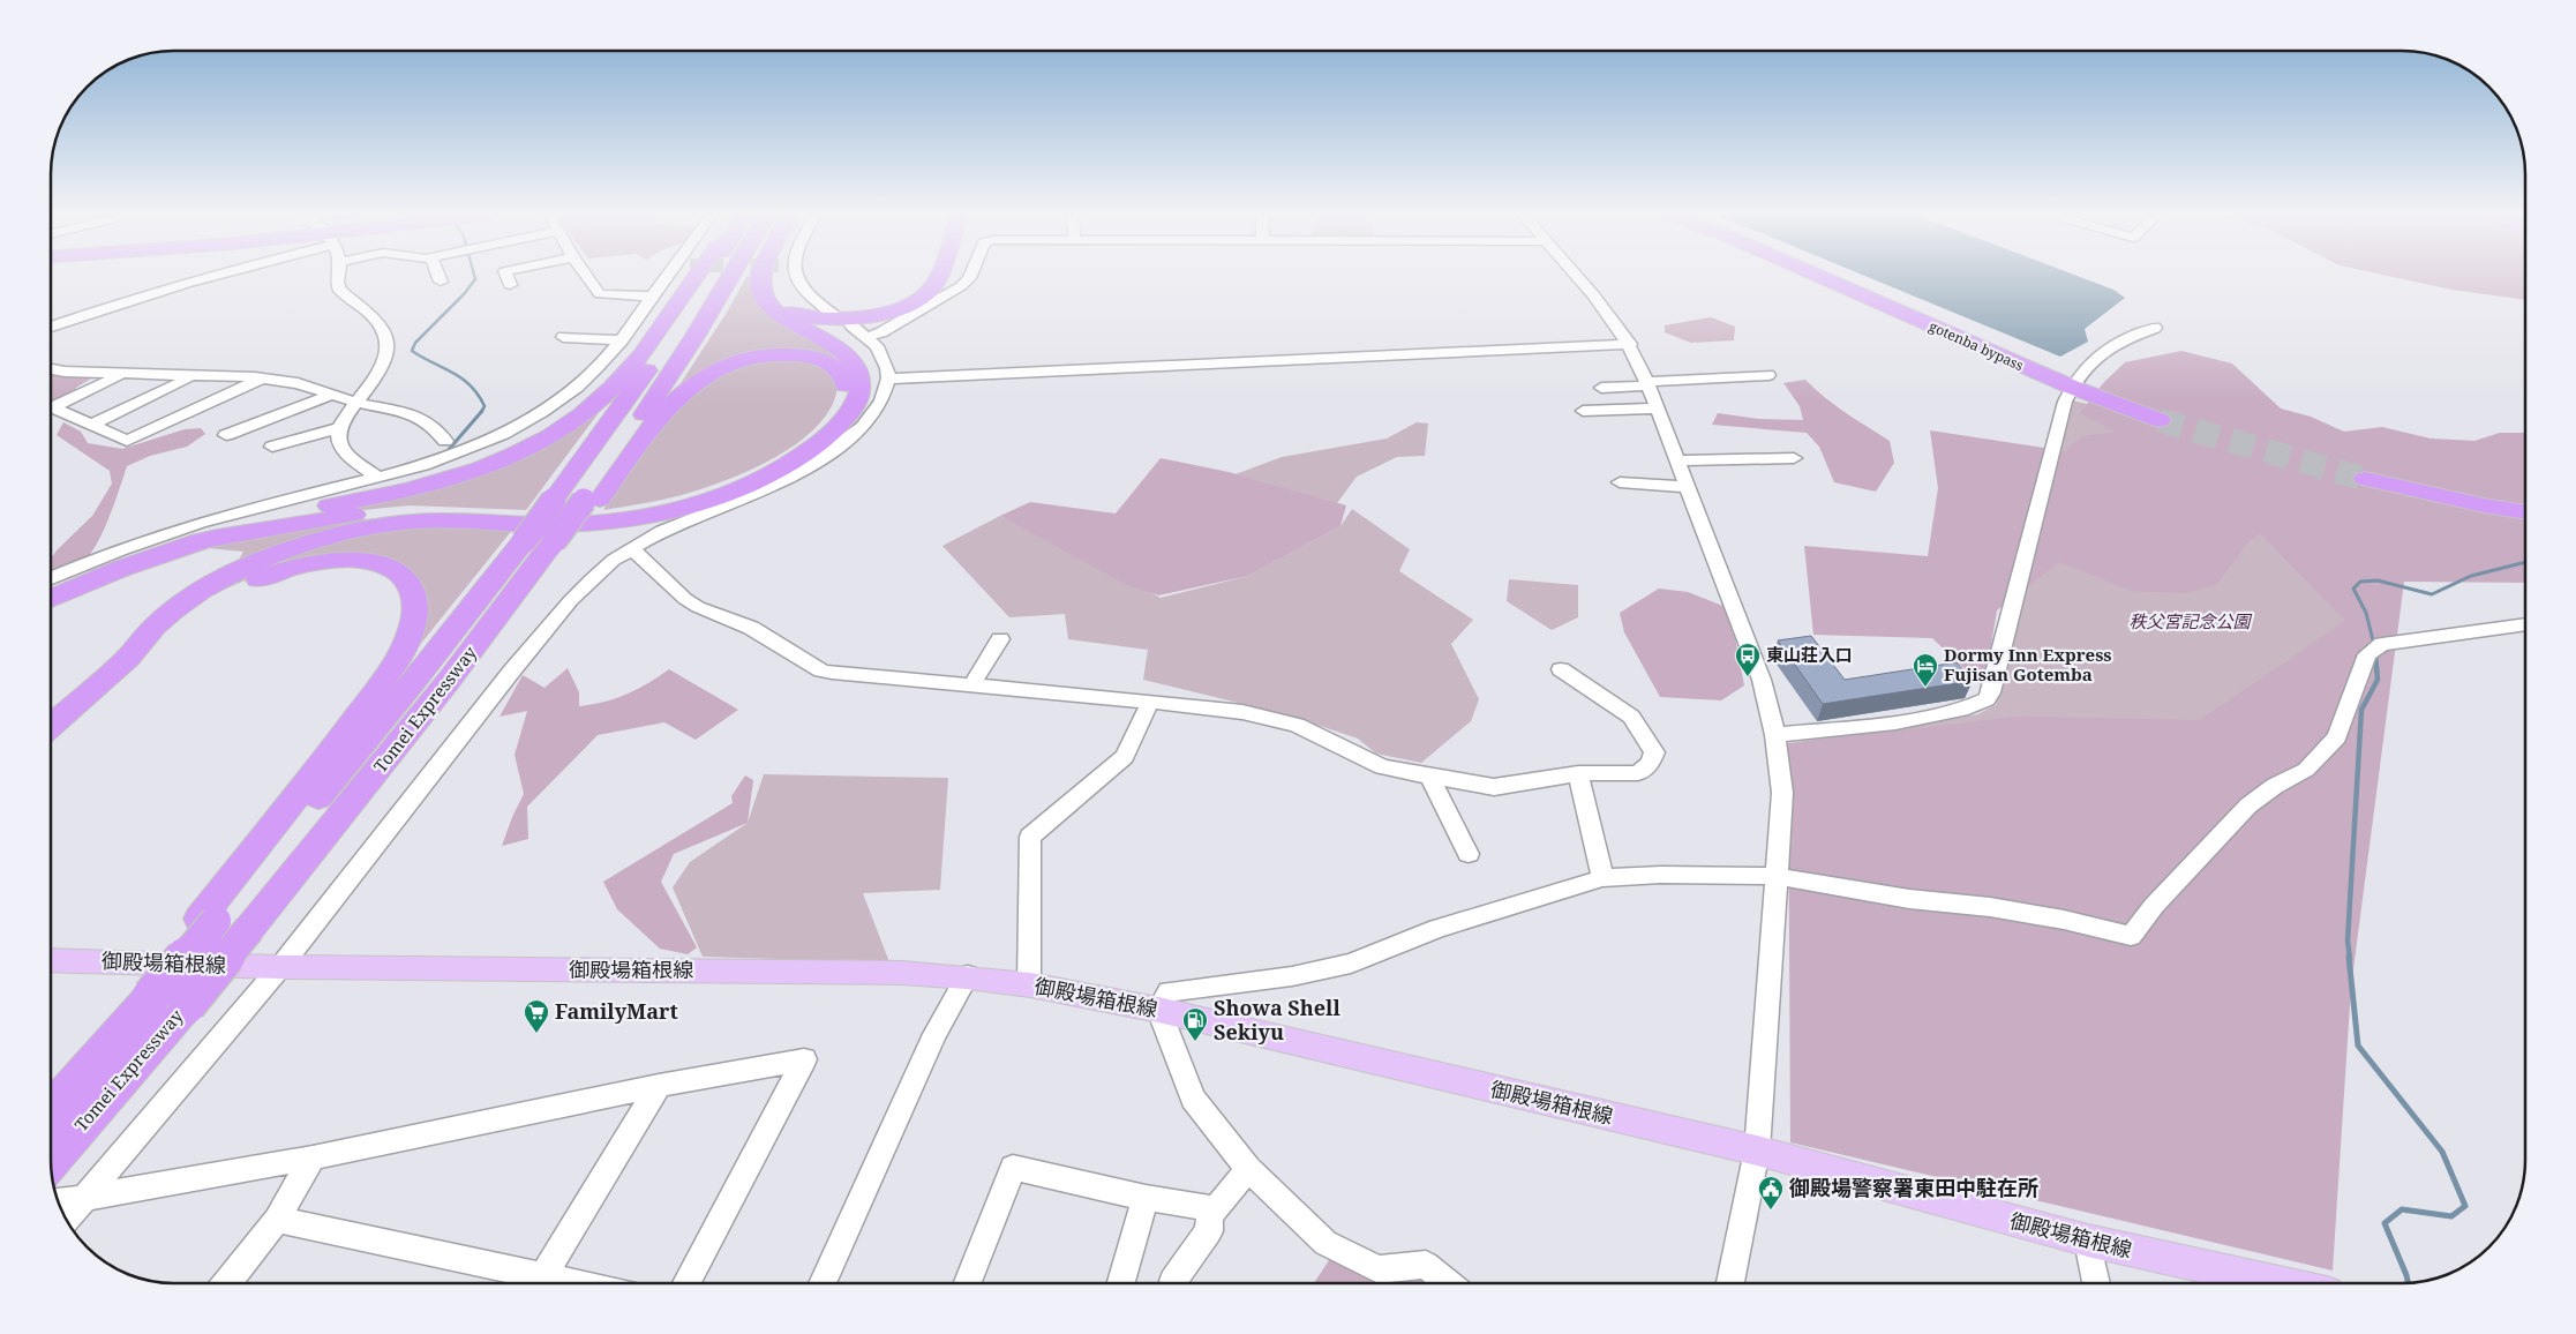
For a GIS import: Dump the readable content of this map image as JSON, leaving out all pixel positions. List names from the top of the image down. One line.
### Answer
{"streets":{"highway":["gotenba bypass","Tomei Expressway"],"main road":["御殿場箱根線"]},"parks":["秩父宮記念公園"],"places":{"bus stop":["東山荘入口"],"hotel":["Dormy Inn Express Fujisan Gotemba"],"supermarket":["FamilyMart"],"fuel station":["Showa Shell Sekiyu"],"public building":["御殿場警察署東田中駐在所"]}}
